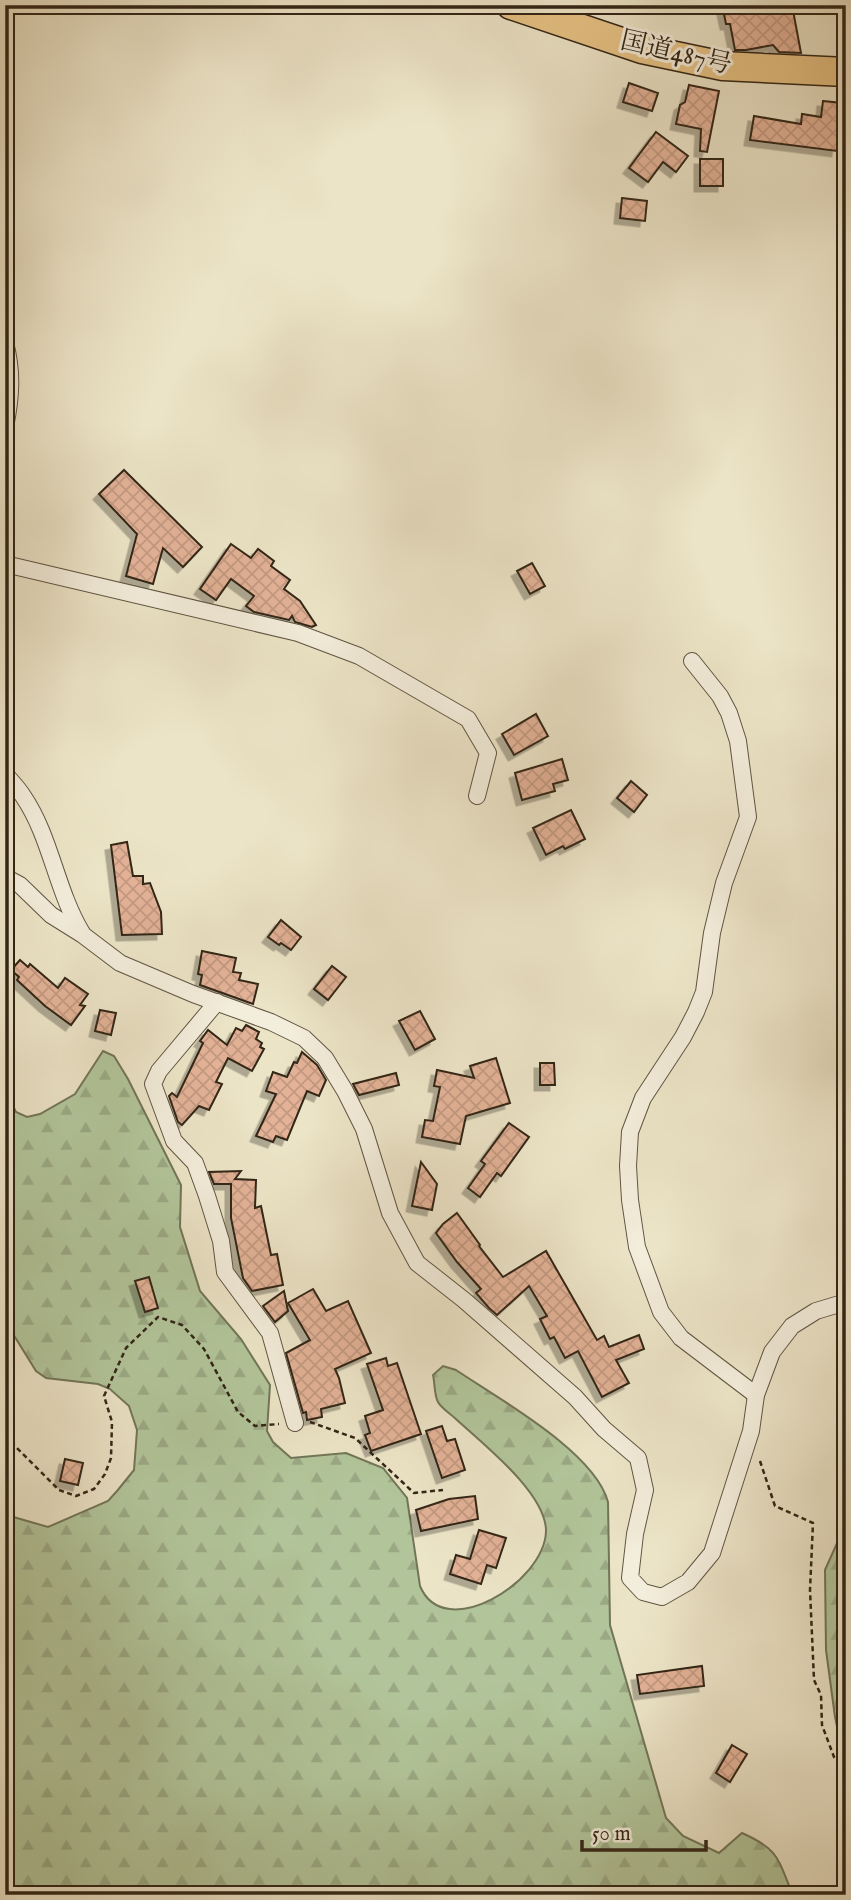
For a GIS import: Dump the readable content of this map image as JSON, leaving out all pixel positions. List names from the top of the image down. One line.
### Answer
{"streets":{"highway":["国道487号"]},"scale_bar":"50 m"}
